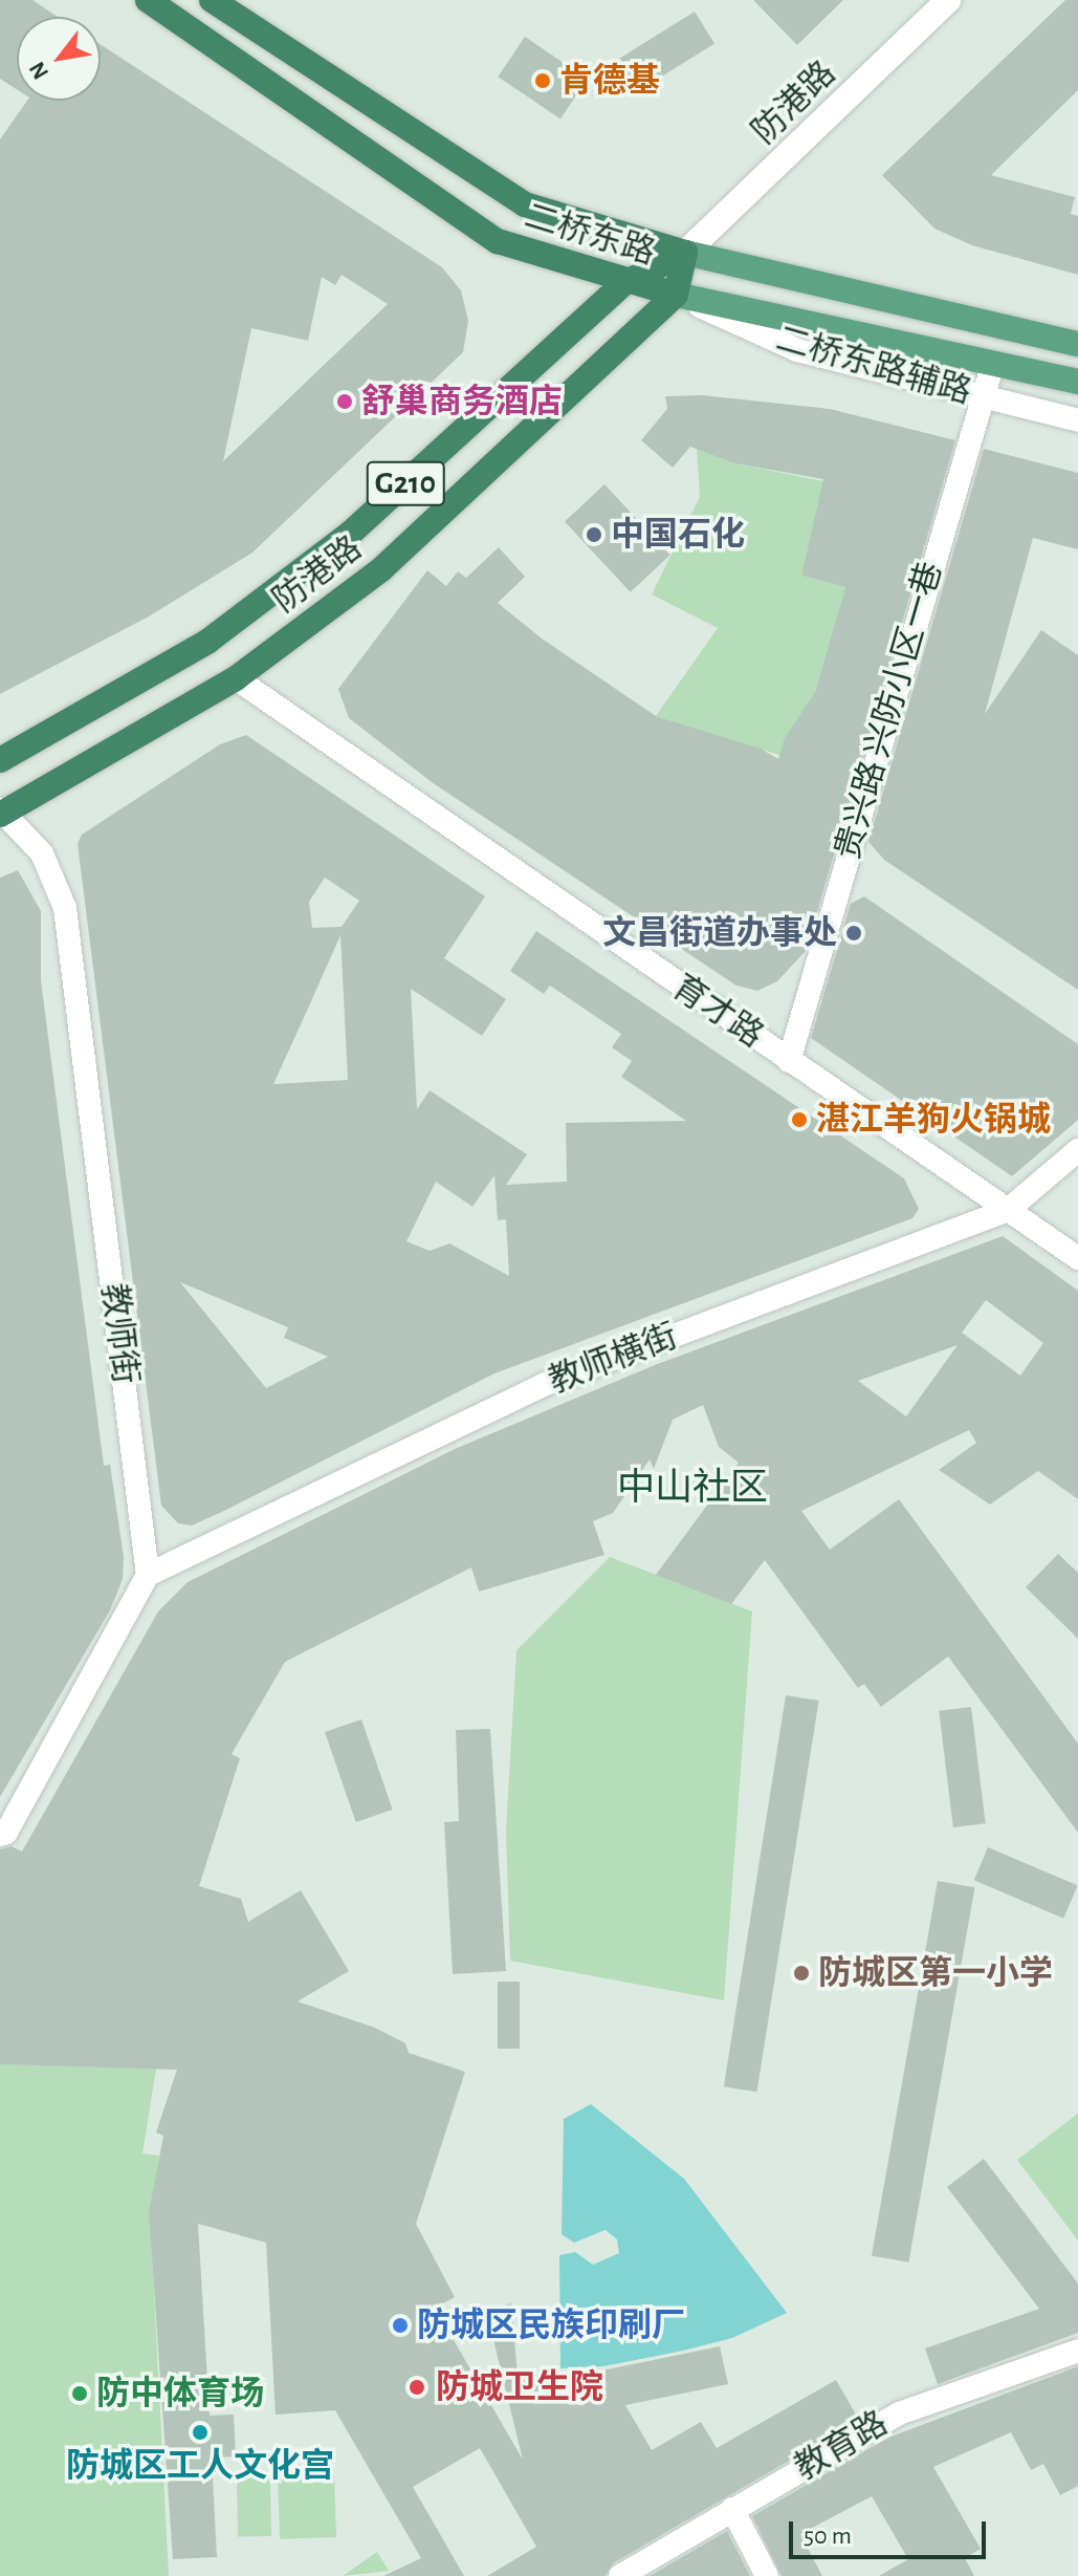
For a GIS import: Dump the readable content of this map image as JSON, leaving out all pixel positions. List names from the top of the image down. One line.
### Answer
{"streets":{"highway":["防港路","二桥东路","G210"],"street":["二桥东路辅路","贵兴路 兴防小区一巷","育才路","教师街","教师横街","教育路"]},"crossings":[["防港路","二桥东路"],["防港路","二桥东路辅路"],["防港路","育才路"],["防港路","教师街"],["二桥东路","二桥东路辅路"],["二桥东路","贵兴路 兴防小区一巷"],["二桥东路辅路","贵兴路 兴防小区一巷"],["贵兴路 兴防小区一巷","育才路"],["育才路","教师横街"],["教师街","教师横街"]],"districts":["中山社区"],"places":["肯德基","舒巢商务酒店","中国石化","文昌街道办事处","湛江羊狗火锅城","防城区第一小学","防城区民族印刷厂","防城卫生院","防中体育场","防城区工人文化宫"],"scale_bar":"50 m","north":"bottom left"}
